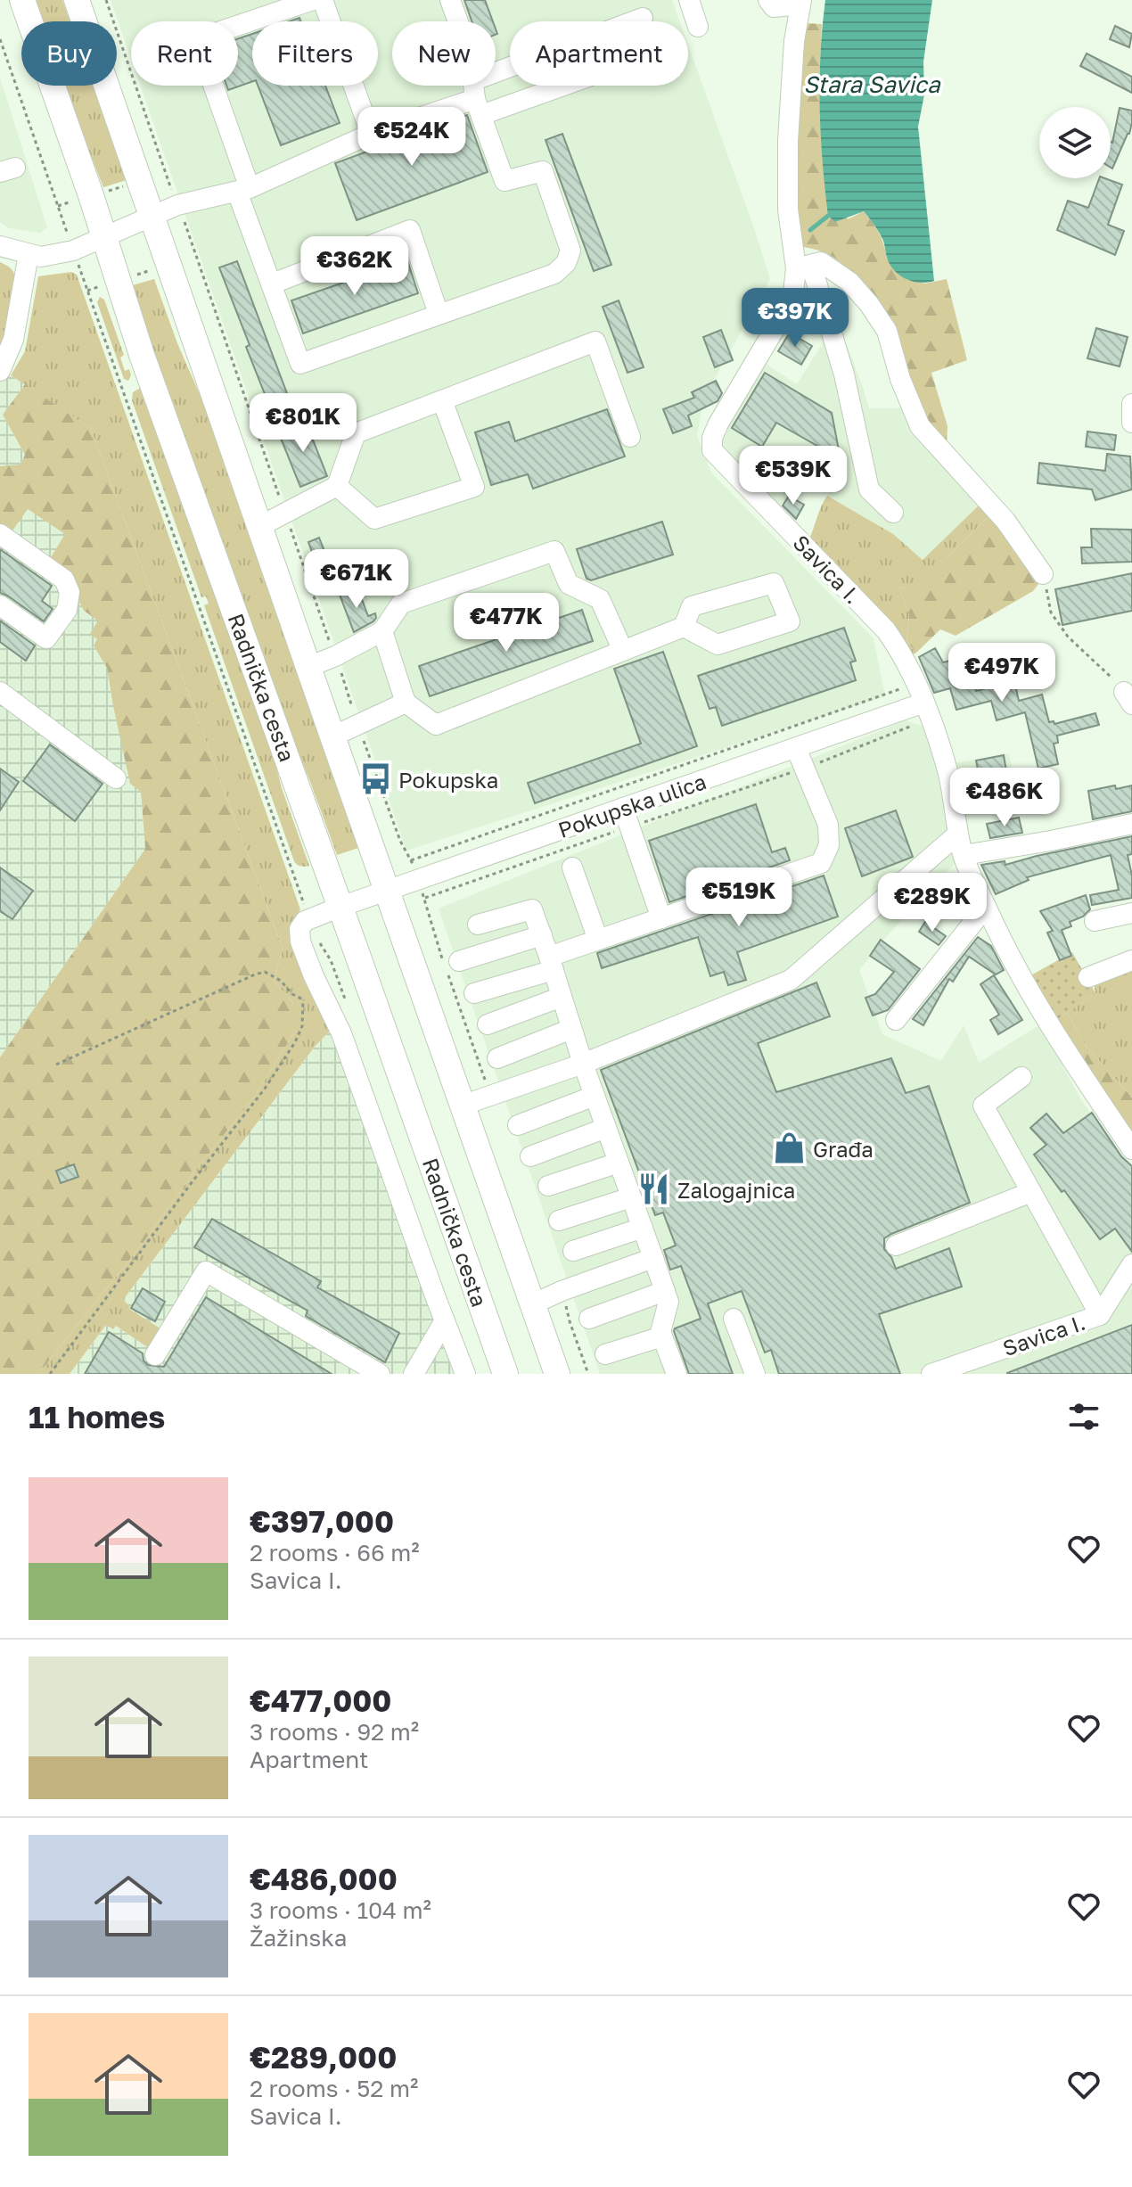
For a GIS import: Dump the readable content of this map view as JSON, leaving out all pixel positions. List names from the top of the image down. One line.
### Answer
{"streets":{"main road":["Radnička cesta"],"street":["Savica I.","Pokupska ulica"]},"crossings":[["Savica I.","Pokupska ulica"],["Radnička cesta","Pokupska ulica"]],"water":["Stara Savica"],"places":{"bus stop":["Pokupska"],"shop":["Građa"],"restaurant":["Zalogajnica"]},"page":{"chip":["Buy","Rent","Filters","New","Apartment"],"price":["€524K","€362K","€397K","€801K","€539K","€671K","€477K","€497K","€486K","€519K","€289K"],"heading":"11 homes","list":[{"name":"€397,000","note":"2 rooms · 66 m² · Savica I."},{"name":"€477,000","note":"3 rooms · 92 m² · Apartment"},{"name":"€486,000","note":"3 rooms · 104 m² · Žažinska"},{"name":"€289,000","note":"2 rooms · 52 m² · Savica I."}]}}
